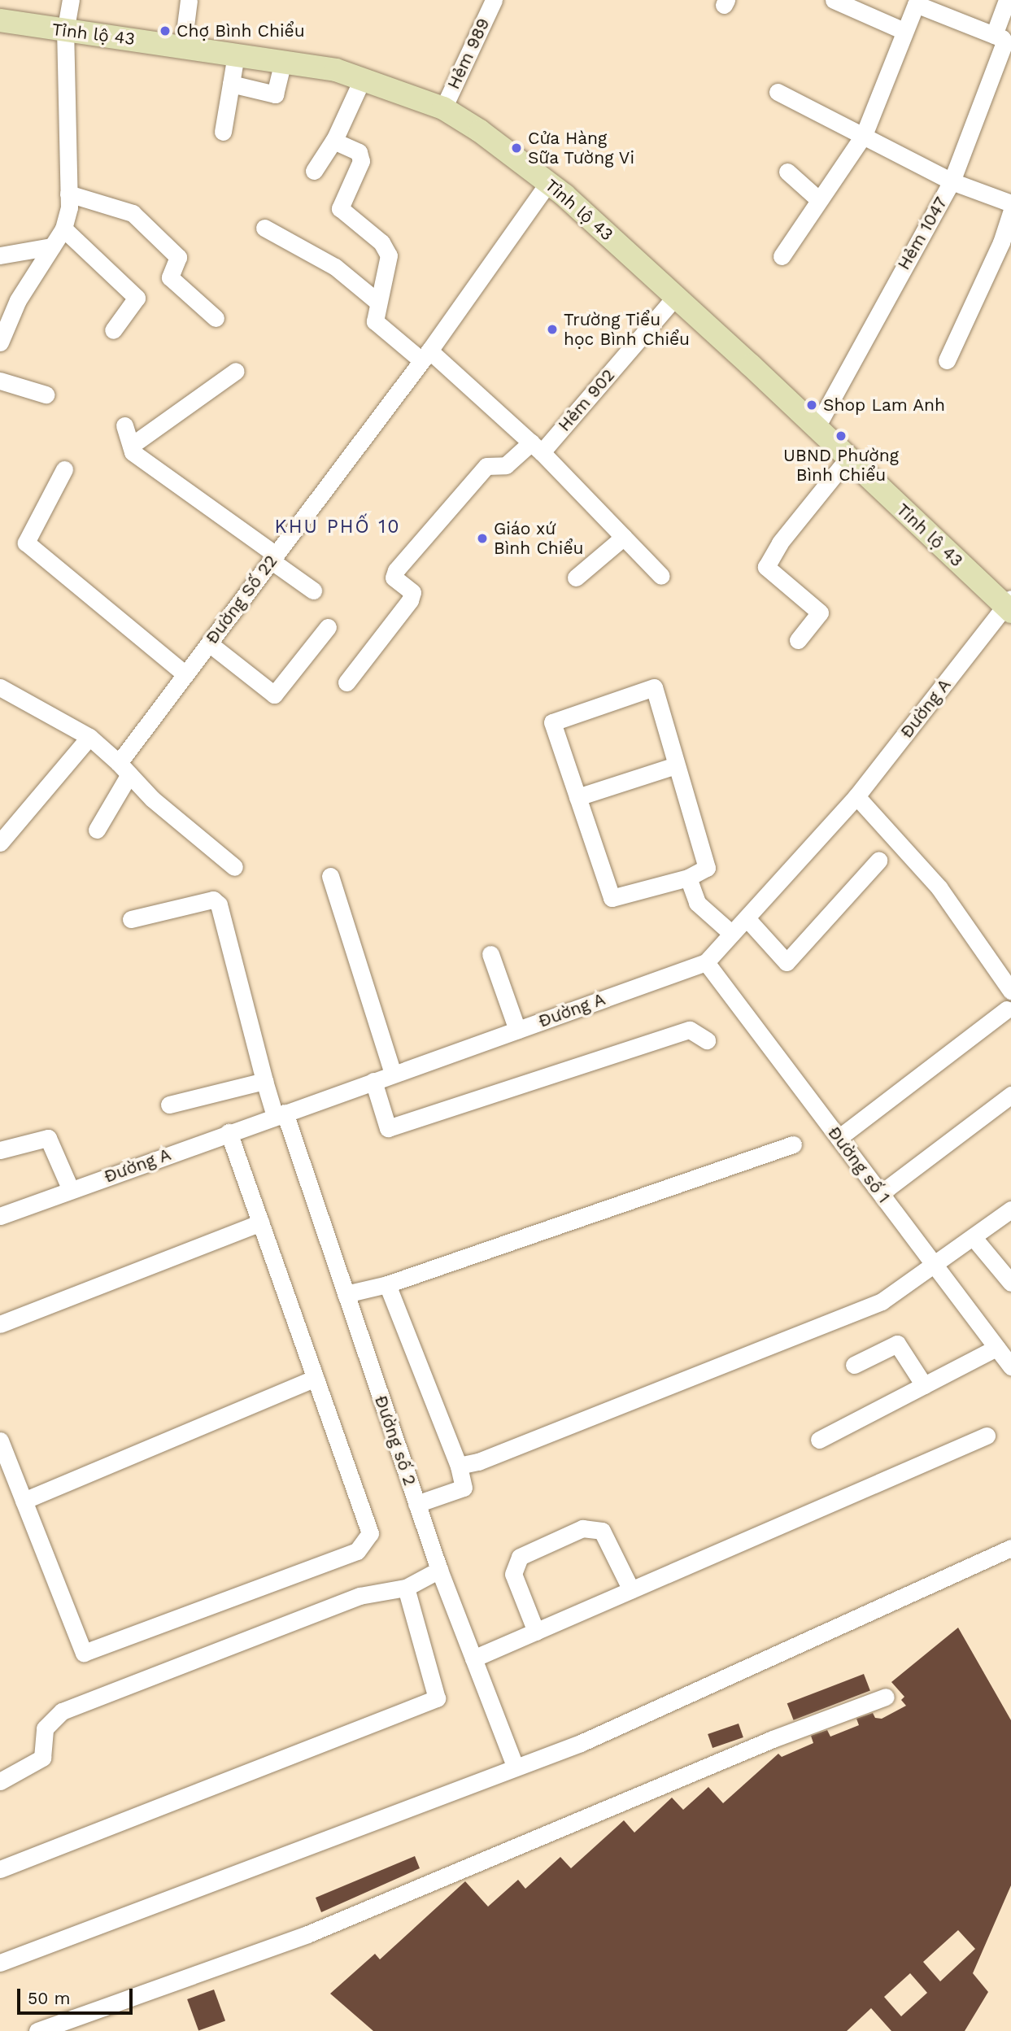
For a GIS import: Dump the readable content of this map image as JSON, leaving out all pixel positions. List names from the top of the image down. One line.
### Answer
{"streets":{"main road":["Tỉnh lộ 43"],"street":["Hẻm 989","Hẻm 1047","Hẻm 902","Đường Số 22","Đường A","Đường số 1","Đường số 2"]},"crossings":[["Tỉnh lộ 43","Hẻm 989"],["Tỉnh lộ 43","Hẻm 1047"],["Tỉnh lộ 43","Hẻm 902"],["Tỉnh lộ 43","Đường Số 22"],["Tỉnh lộ 43","Đường A"],["Đường A","Đường số 1"],["Đường A","Đường số 2"]],"districts":["KHU PHỐ 10"],"places":["Chợ Bình Chiểu","Cửa Hàng Sữa Tường Vi","Trường Tiểu học Bình Chiểu","Shop Lam Anh","UBND Phường Bình Chiểu","Giáo xứ Bình Chiểu"],"scale_bar":"50 m"}
